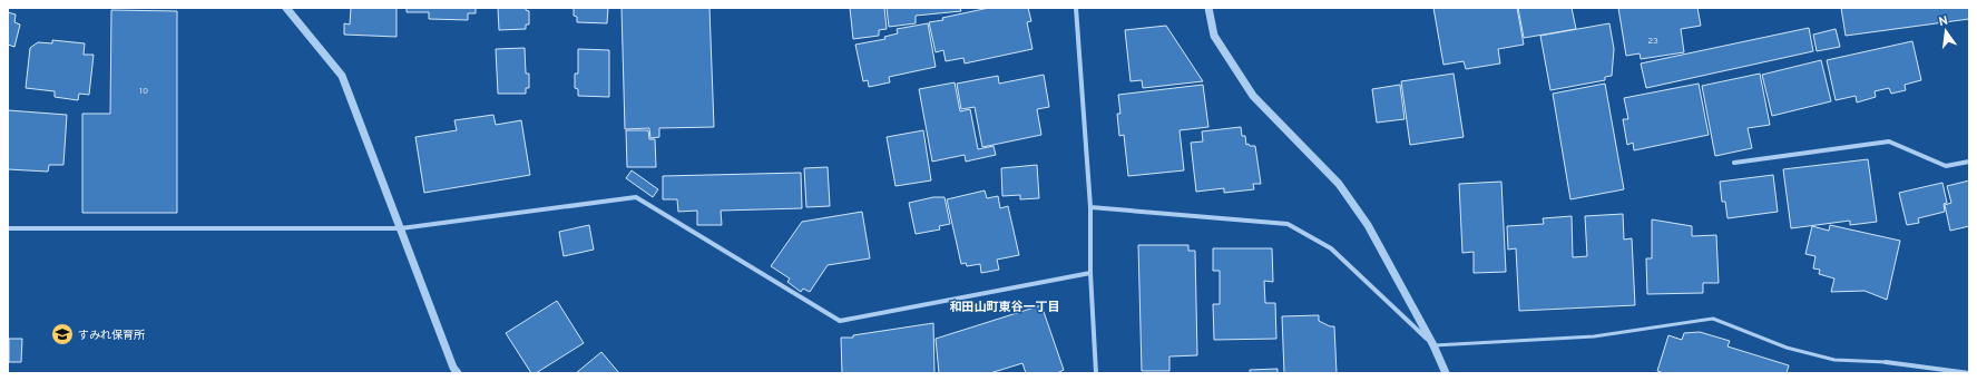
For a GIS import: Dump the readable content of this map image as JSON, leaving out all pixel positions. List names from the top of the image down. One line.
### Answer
{"districts":["和田山町東谷一丁目"],"places":{"school or university":["すみれ保育所"]},"house_numbers":["23","10"],"north":"top"}
